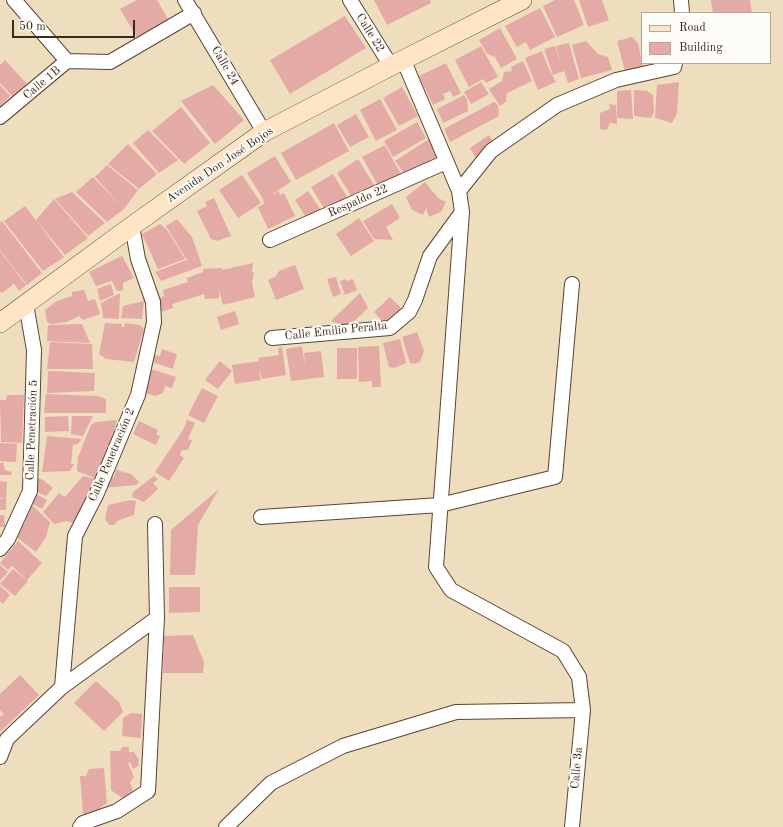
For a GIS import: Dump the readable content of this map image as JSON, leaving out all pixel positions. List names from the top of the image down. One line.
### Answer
{"streets":{"street":["Calle 22","Calle 24","Calle 1B","Avenida Don José Bojos","Respaldo 22","Calle Emilio Peralta","Calle Penetración 5","Calle Penetración 2","Calle 3a"]},"crossings":[["Calle 22","Avenida Don José Bojos"],["Calle 22","Respaldo 22"],["Calle 24","Calle 1B"],["Calle 24","Avenida Don José Bojos"],["Avenida Don José Bojos","Calle Penetración 5"],["Avenida Don José Bojos","Calle Penetración 2"],["Calle Emilio Peralta","Calle 3a"]],"legend":["Road","Building"],"scale_bar":"50 m"}
